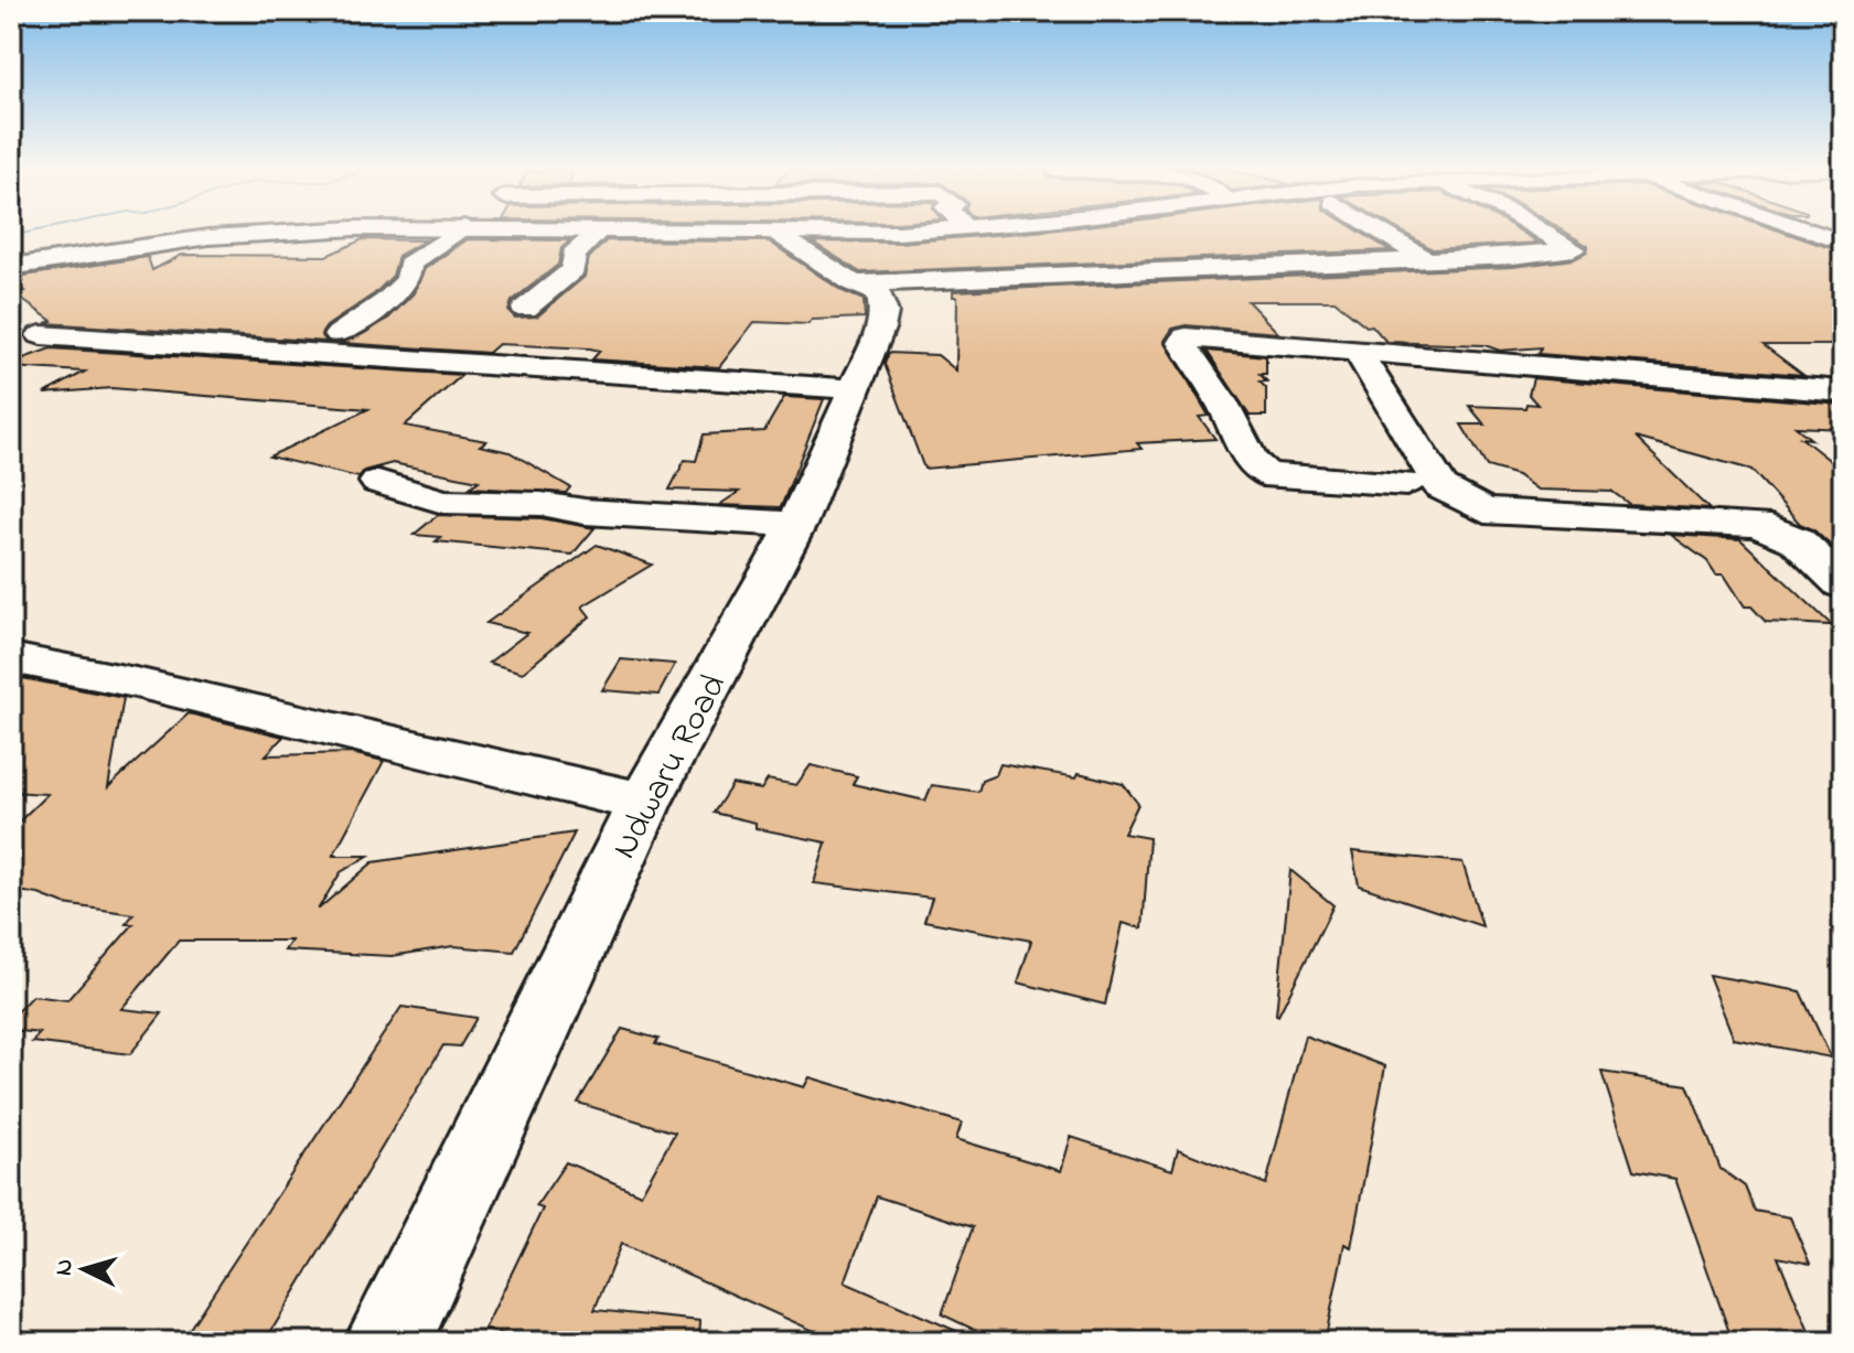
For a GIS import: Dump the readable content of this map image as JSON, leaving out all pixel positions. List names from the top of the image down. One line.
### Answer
{"streets":{"street":["Ndwaru Road"]},"north":"left"}
